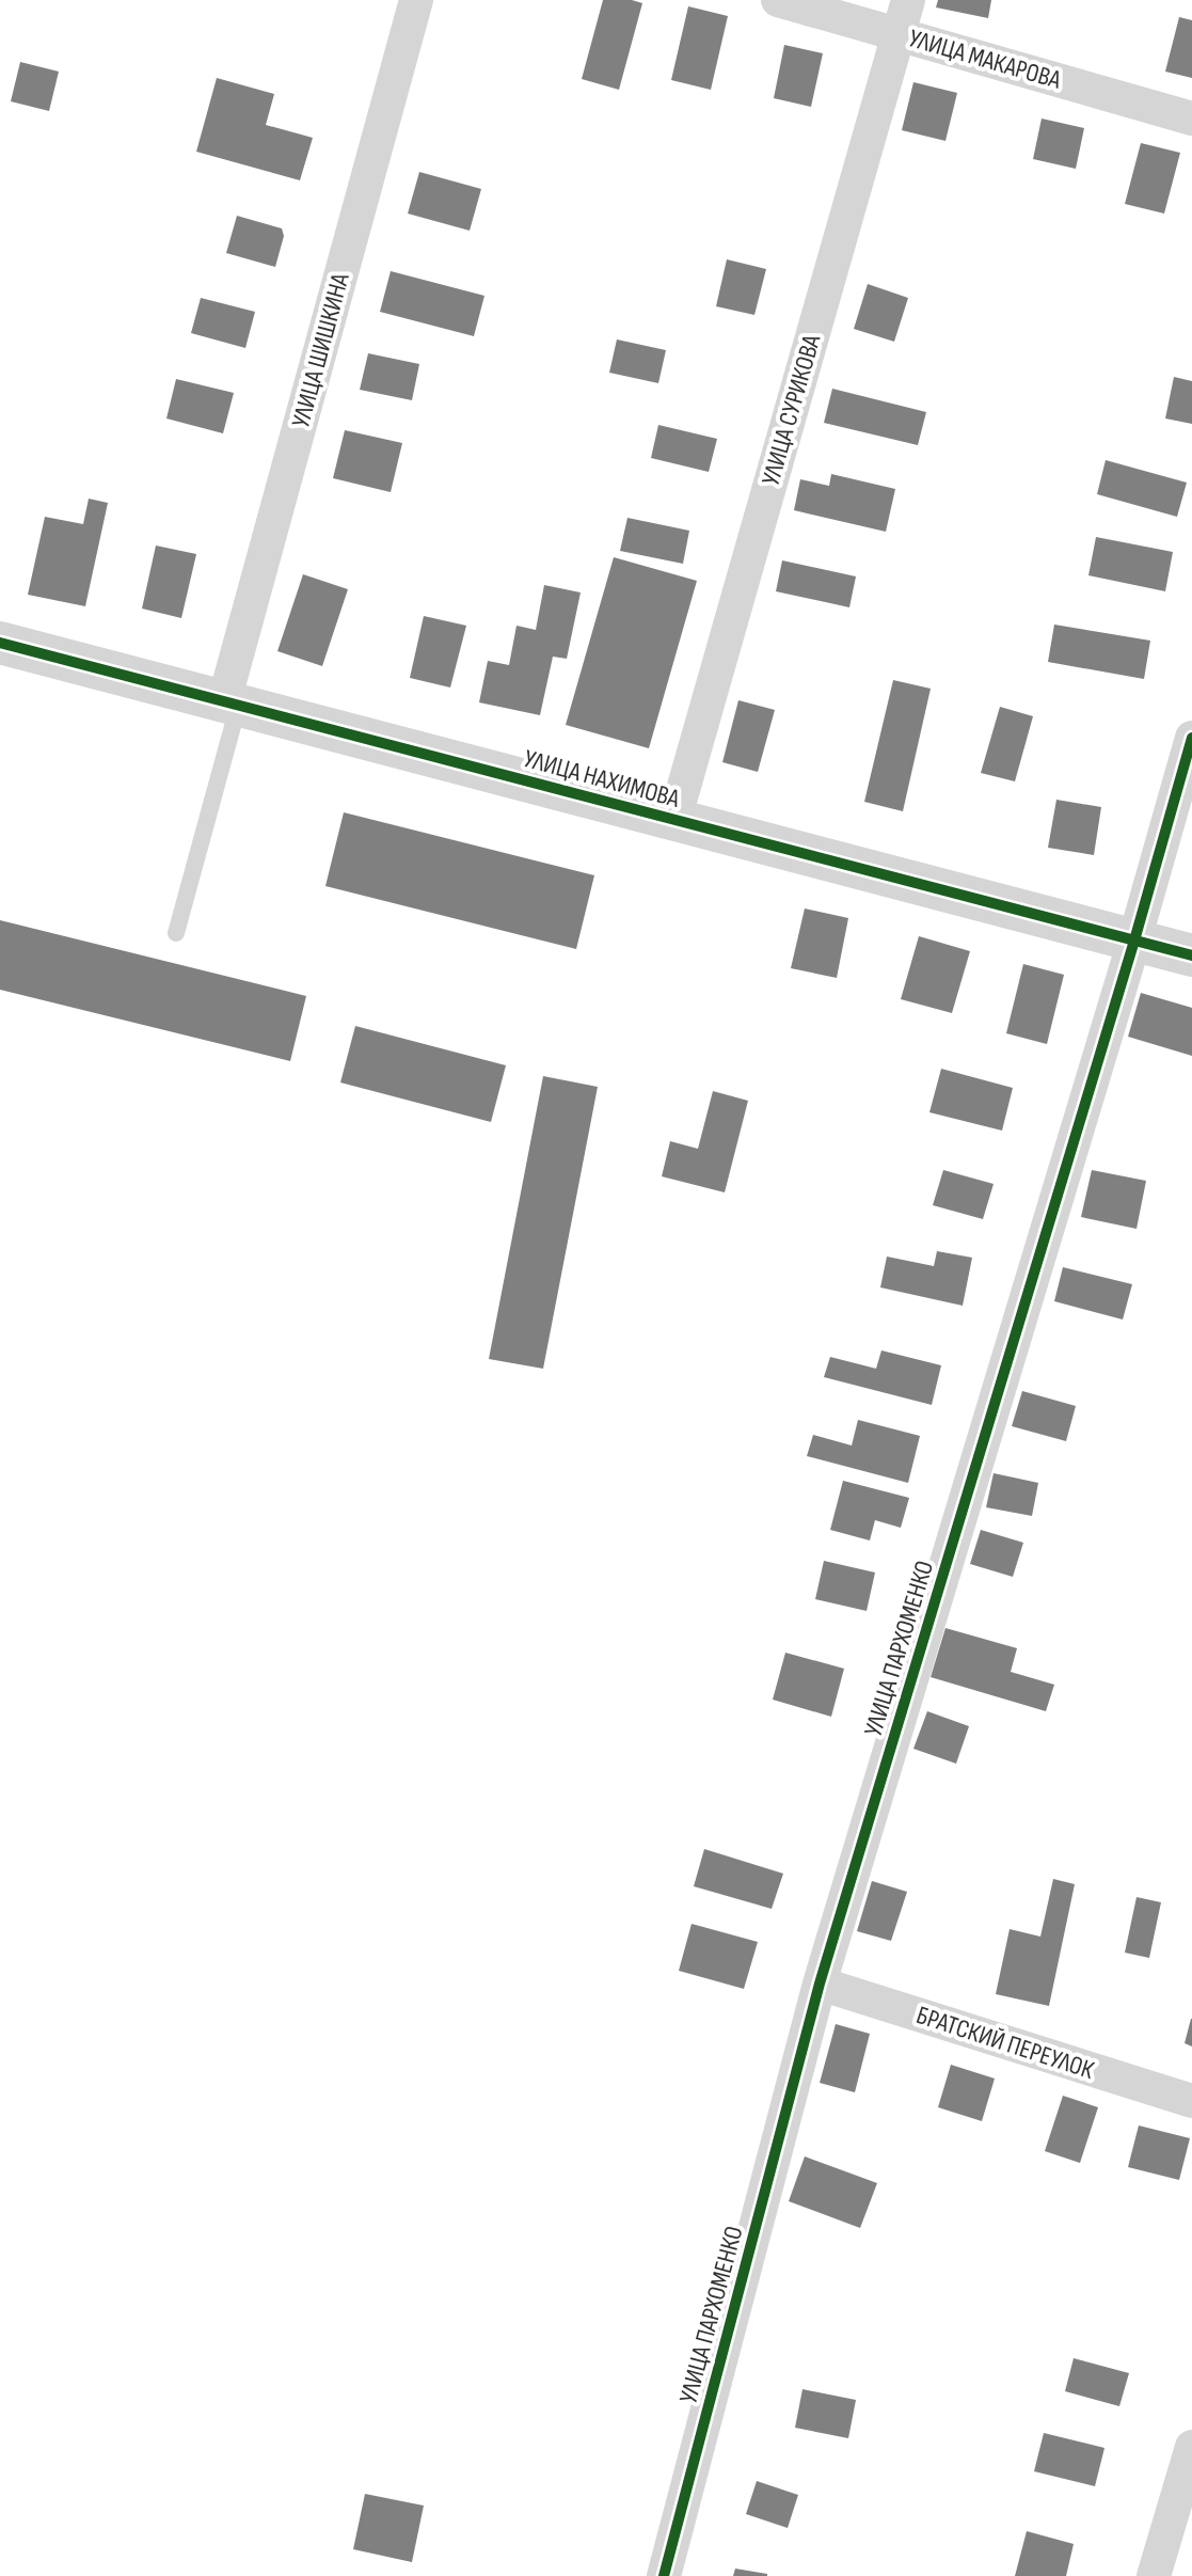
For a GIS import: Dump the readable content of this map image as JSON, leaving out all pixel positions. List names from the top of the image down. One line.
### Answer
{"streets":{"street":["УЛИЦА МАКАРОВА","УЛИЦА ШИШКИНА","УЛИЦА СУРИКОВА","УЛИЦА НАХИМОВА","УЛИЦА ПАРХОМЕНКО","БРАТСКИЙ ПЕРЕУЛОК"]},"crossings":[["УЛИЦА МАКАРОВА","УЛИЦА СУРИКОВА"],["УЛИЦА ШИШКИНА","УЛИЦА НАХИМОВА"],["УЛИЦА СУРИКОВА","УЛИЦА НАХИМОВА"],["УЛИЦА НАХИМОВА","УЛИЦА ПАРХОМЕНКО"],["УЛИЦА ПАРХОМЕНКО","БРАТСКИЙ ПЕРЕУЛОК"]]}
